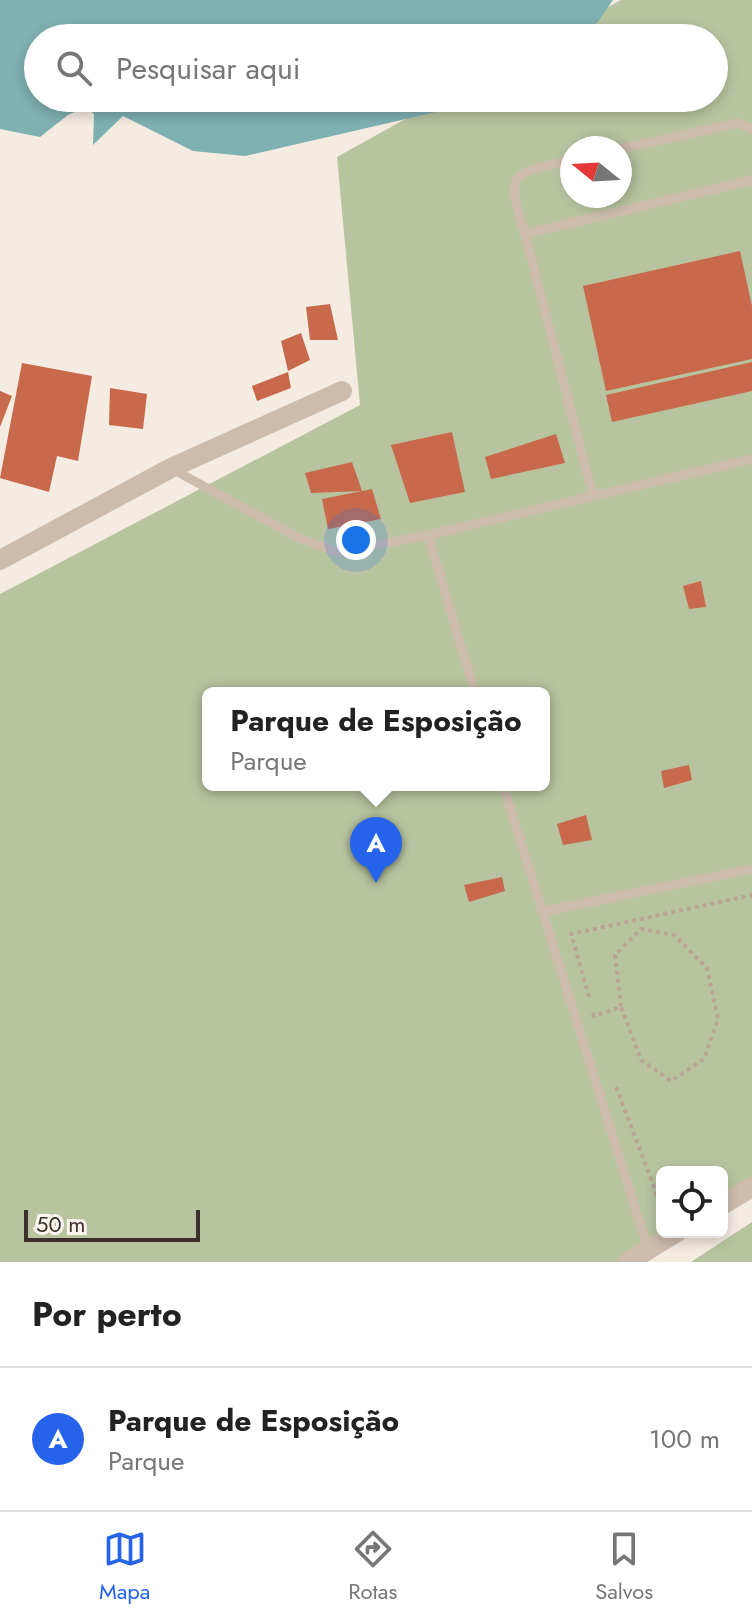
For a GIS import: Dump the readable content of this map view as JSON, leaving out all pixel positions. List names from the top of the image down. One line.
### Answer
{"scale_bar":"50 m","north":"left","page":{"search":"Pesquisar aqui","popup":["Parque de Esposição","Parque"],"pins":"A","scale":"50 m","heading":"Por perto","list":[{"mark":"A","name":"Parque de Esposição","note":"Parque","value":"100 m"}],"nav":["Mapa","Rotas","Salvos"]}}
